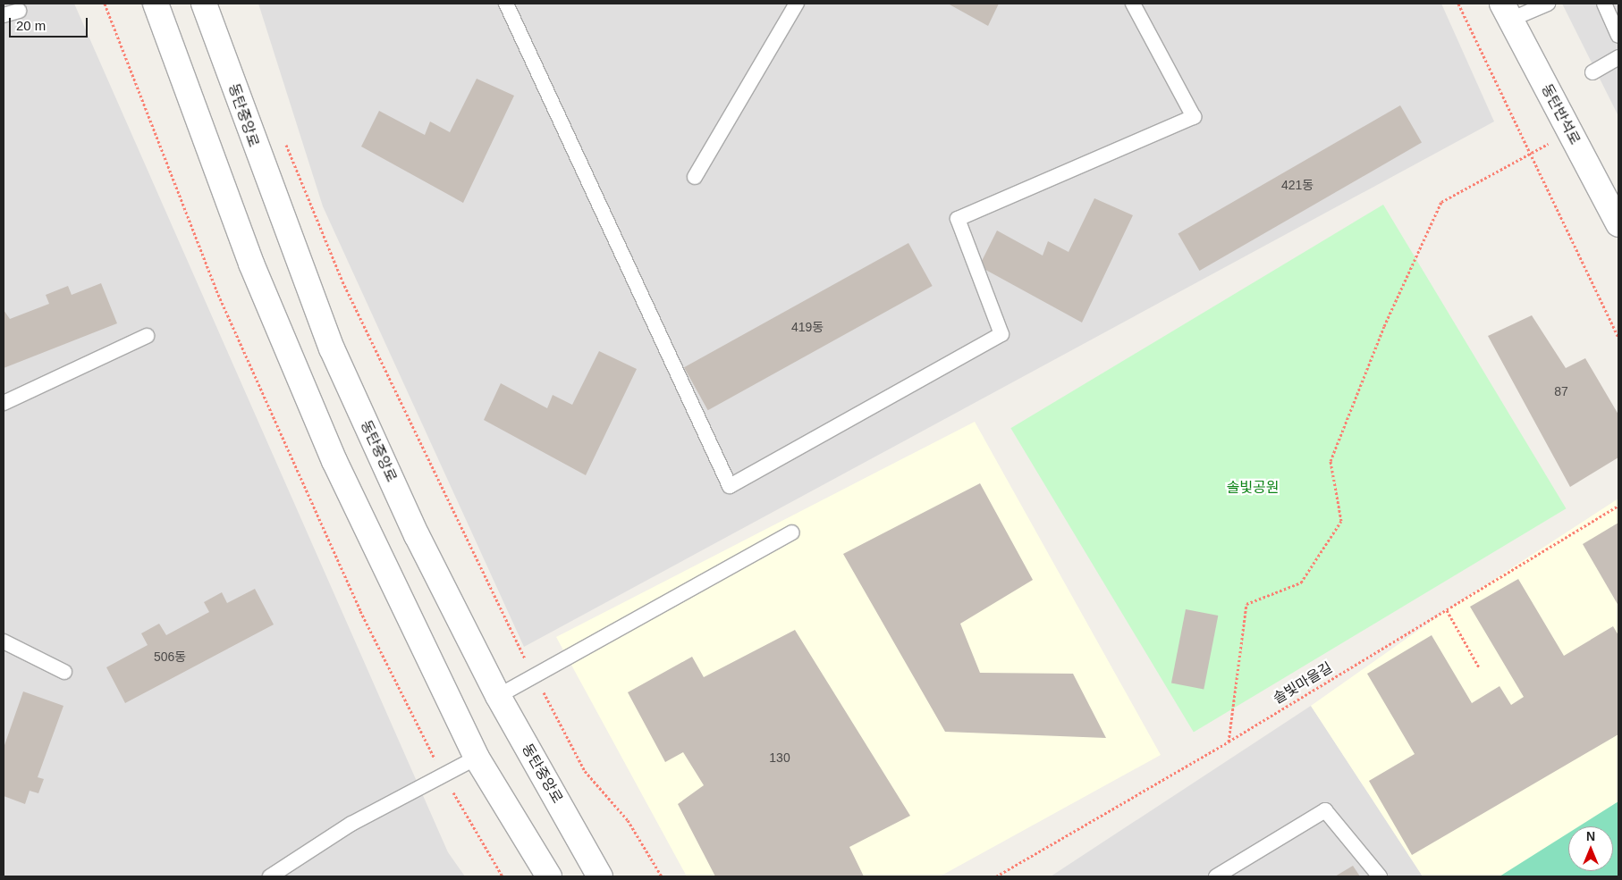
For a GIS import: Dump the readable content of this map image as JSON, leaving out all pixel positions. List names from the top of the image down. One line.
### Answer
{"streets":{"street":["동탄반석로","동탄중앙로"],"path":["솔빛마을길"]},"parks":["솔빛공원"],"house_numbers":["421동","419동","87","506동","130"],"scale_bar":"20 m","north":"top"}
